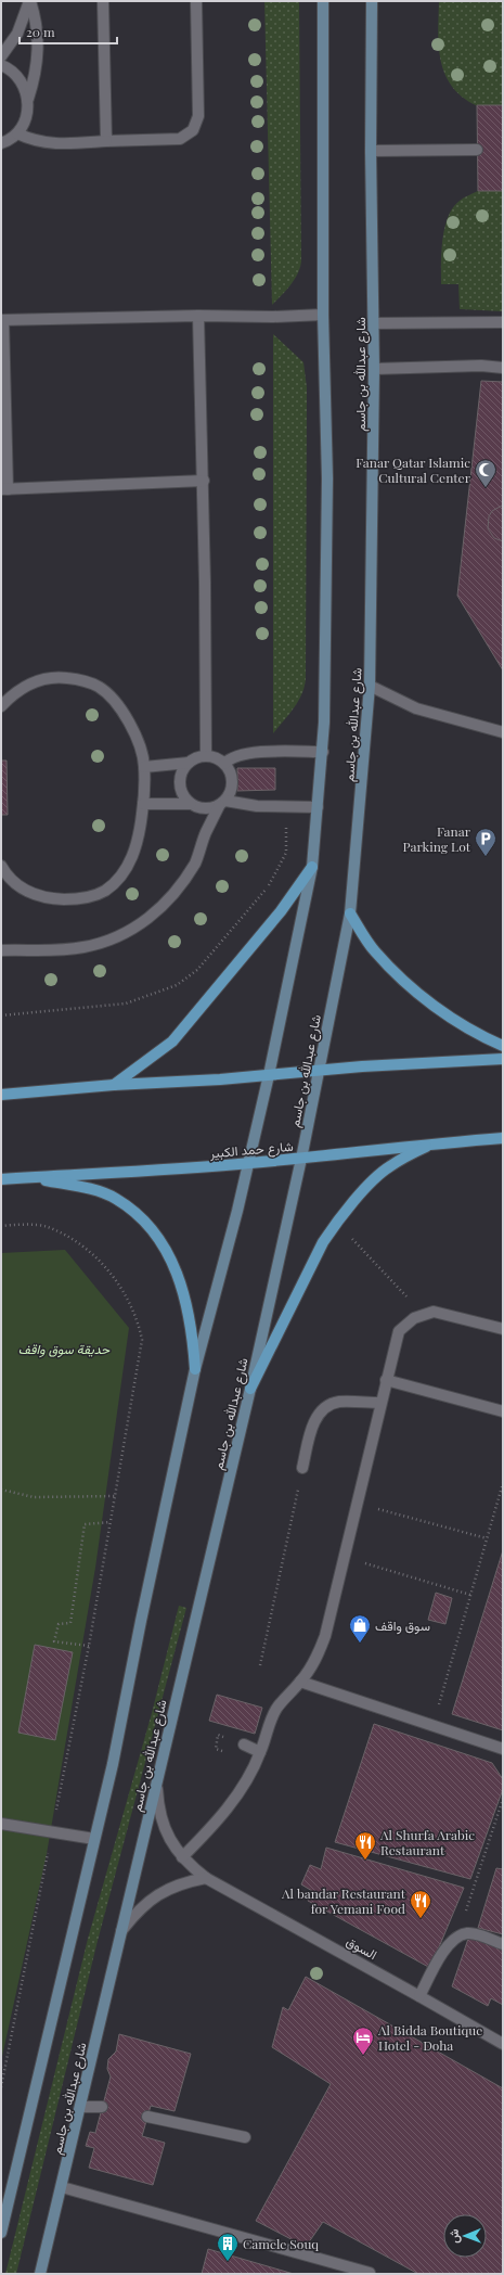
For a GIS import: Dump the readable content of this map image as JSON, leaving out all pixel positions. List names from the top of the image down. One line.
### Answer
{"streets":{"main road":["شارع حمد الكبير"],"street":["شارع عبدالله بن جاسم","السوق"]},"crossings":[["شارع عبدالله بن جاسم","شارع حمد الكبير"],["شارع عبدالله بن جاسم","السوق"]],"parks":["حديقة سوق واقف"],"places":{"mosque":["Fanar Qatar Islamic Cultural Center"],"parking":["Fanar Parking Lot"],"shop":["سوق واقف"],"restaurant":["Al Shurfa Arabic Restaurant","Al bandar Restaurant for Yemani Food"],"hotel":["Al Bidda Boutique Hotel - Doha"],"building":["Camele Souq"]},"scale_bar":"20 m","north":"left"}
